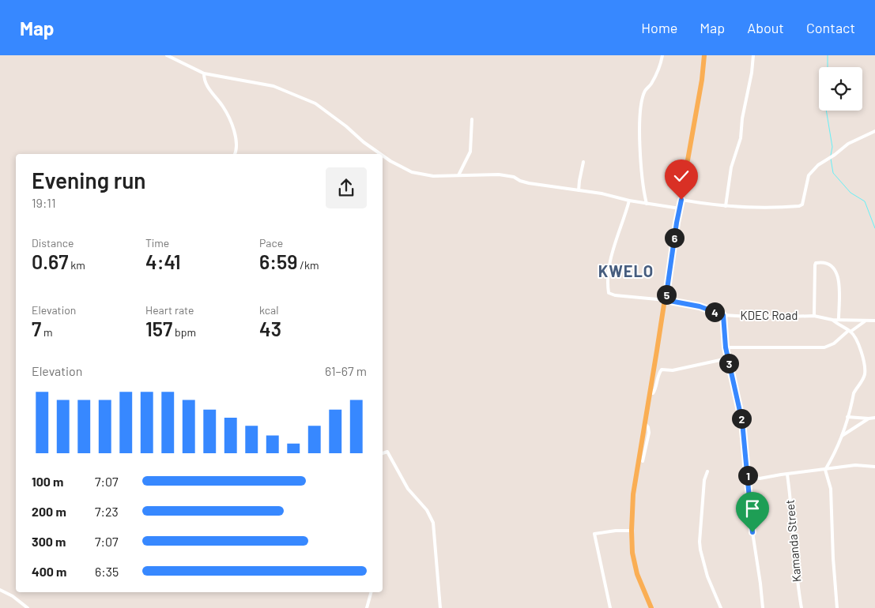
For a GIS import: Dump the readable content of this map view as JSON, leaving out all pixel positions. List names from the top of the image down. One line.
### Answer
{"streets":{"street":["KDEC Road","Kamanda Street"]},"districts":["KWELO"],"page":{"header":"Map","nav":["Home","Map","About","Contact"],"heading":["Evening run","19:11"],"stats":[["Distance","0.67 km"],["Time","4:41"],["Pace","6:59 /km"],["Elevation","7 m"],["Heart rate","157 bpm"],["kcal","43"]],"pins":["6","5","4","3","2","1"],"chart":["Elevation","61–67 m"],"list":[{"name":"100 m","note":"7:07"},{"name":"200 m","note":"7:23"},{"name":"300 m","note":"7:07"},{"name":"400 m","note":"6:35"}]}}
